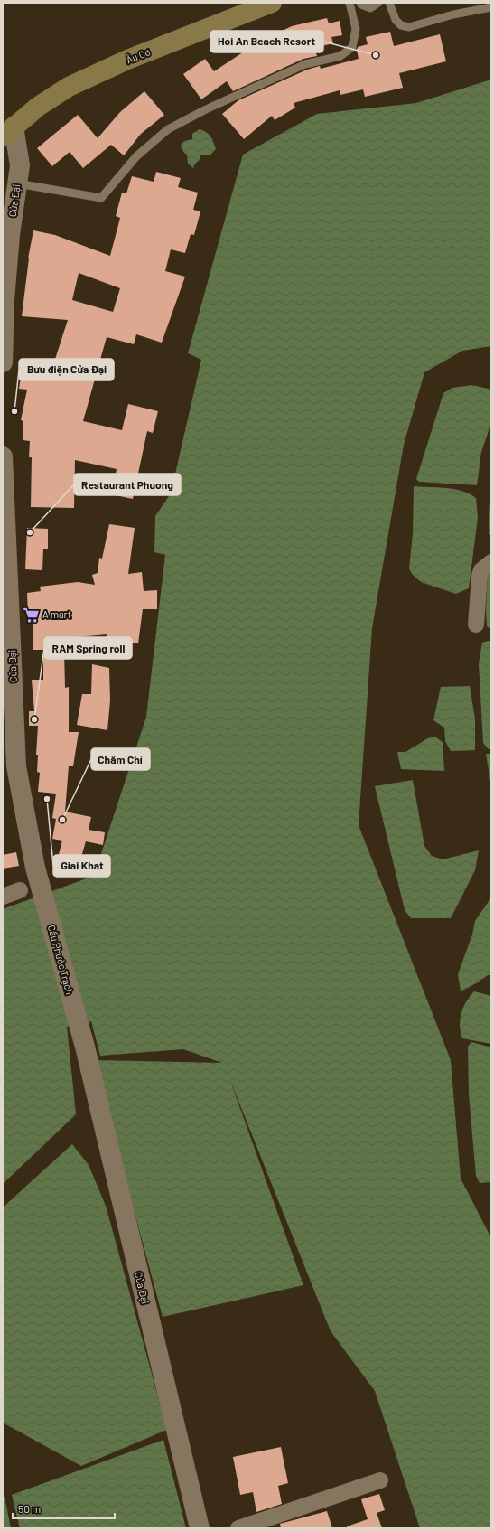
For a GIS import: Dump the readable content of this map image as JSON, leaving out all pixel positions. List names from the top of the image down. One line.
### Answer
{"streets":{"main road":["Âu Cơ"],"street":["Cửa Đại","Cầu Phước Trạch"]},"crossings":[["Âu Cơ","Cửa Đại"],["Cửa Đại","Cầu Phước Trạch"]],"places":{"other":["Hoi An Beach Resort","Bưu điện Cửa Đại","Restaurant Phuong","RAM Spring roll","Giai Khat","Chăm Chỉ"],"supermarket":["A mart"]},"scale_bar":"50 m"}
